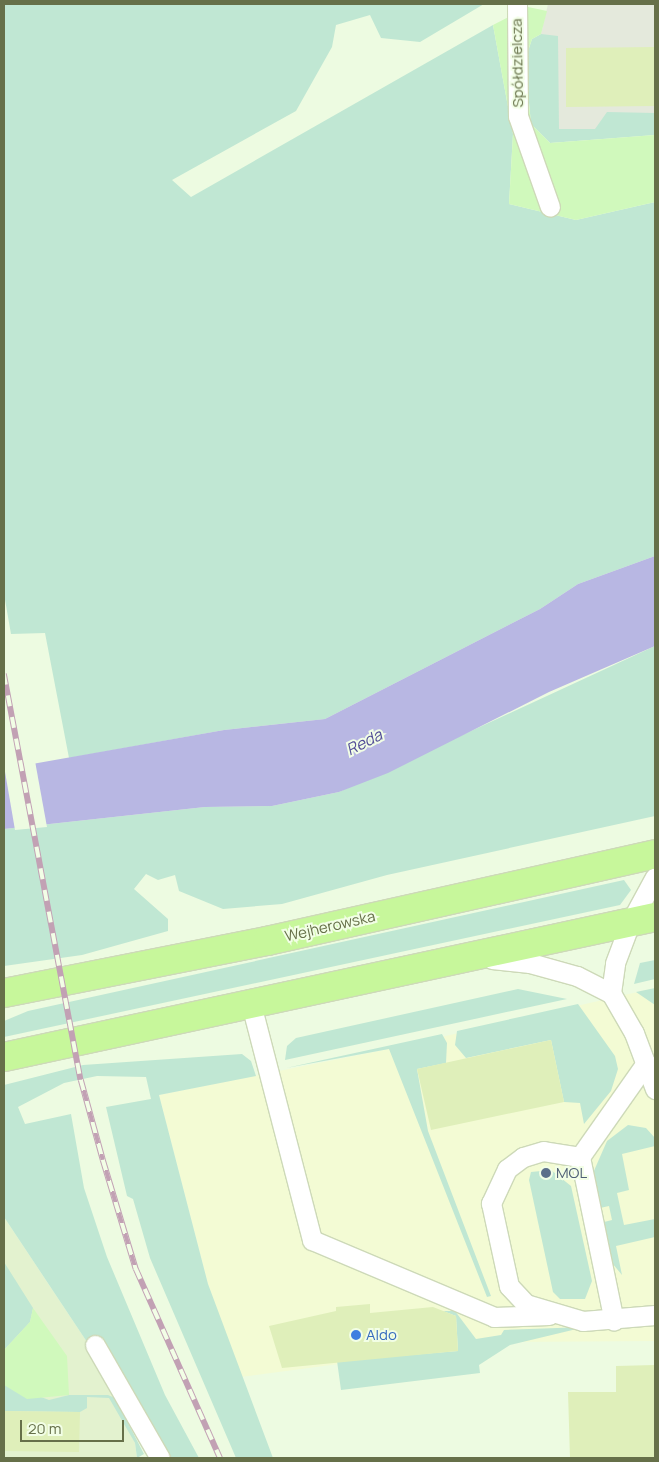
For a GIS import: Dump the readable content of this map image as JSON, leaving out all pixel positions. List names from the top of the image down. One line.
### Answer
{"streets":{"main road":["Wejherowska"],"lane":["Spółdzielcza"]},"water":["Reda"],"places":["MOL","Aldo"],"scale_bar":"20 m"}
